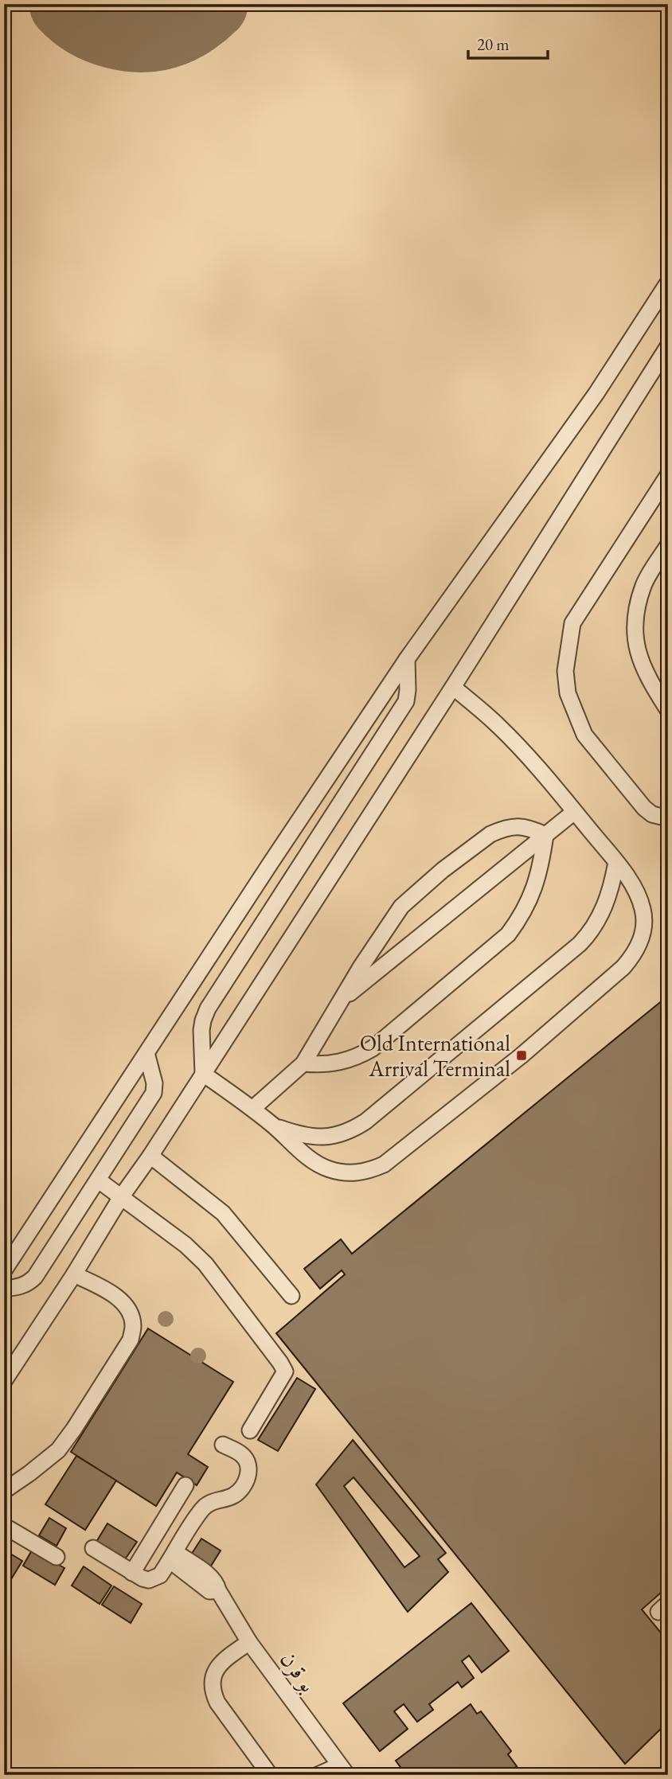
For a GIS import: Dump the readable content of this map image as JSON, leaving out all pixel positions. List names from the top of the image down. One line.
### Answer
{"streets":{"lane":["بو قرن"]},"places":{"transit":["Old International Arrival Terminal"]},"scale_bar":"20 m"}
